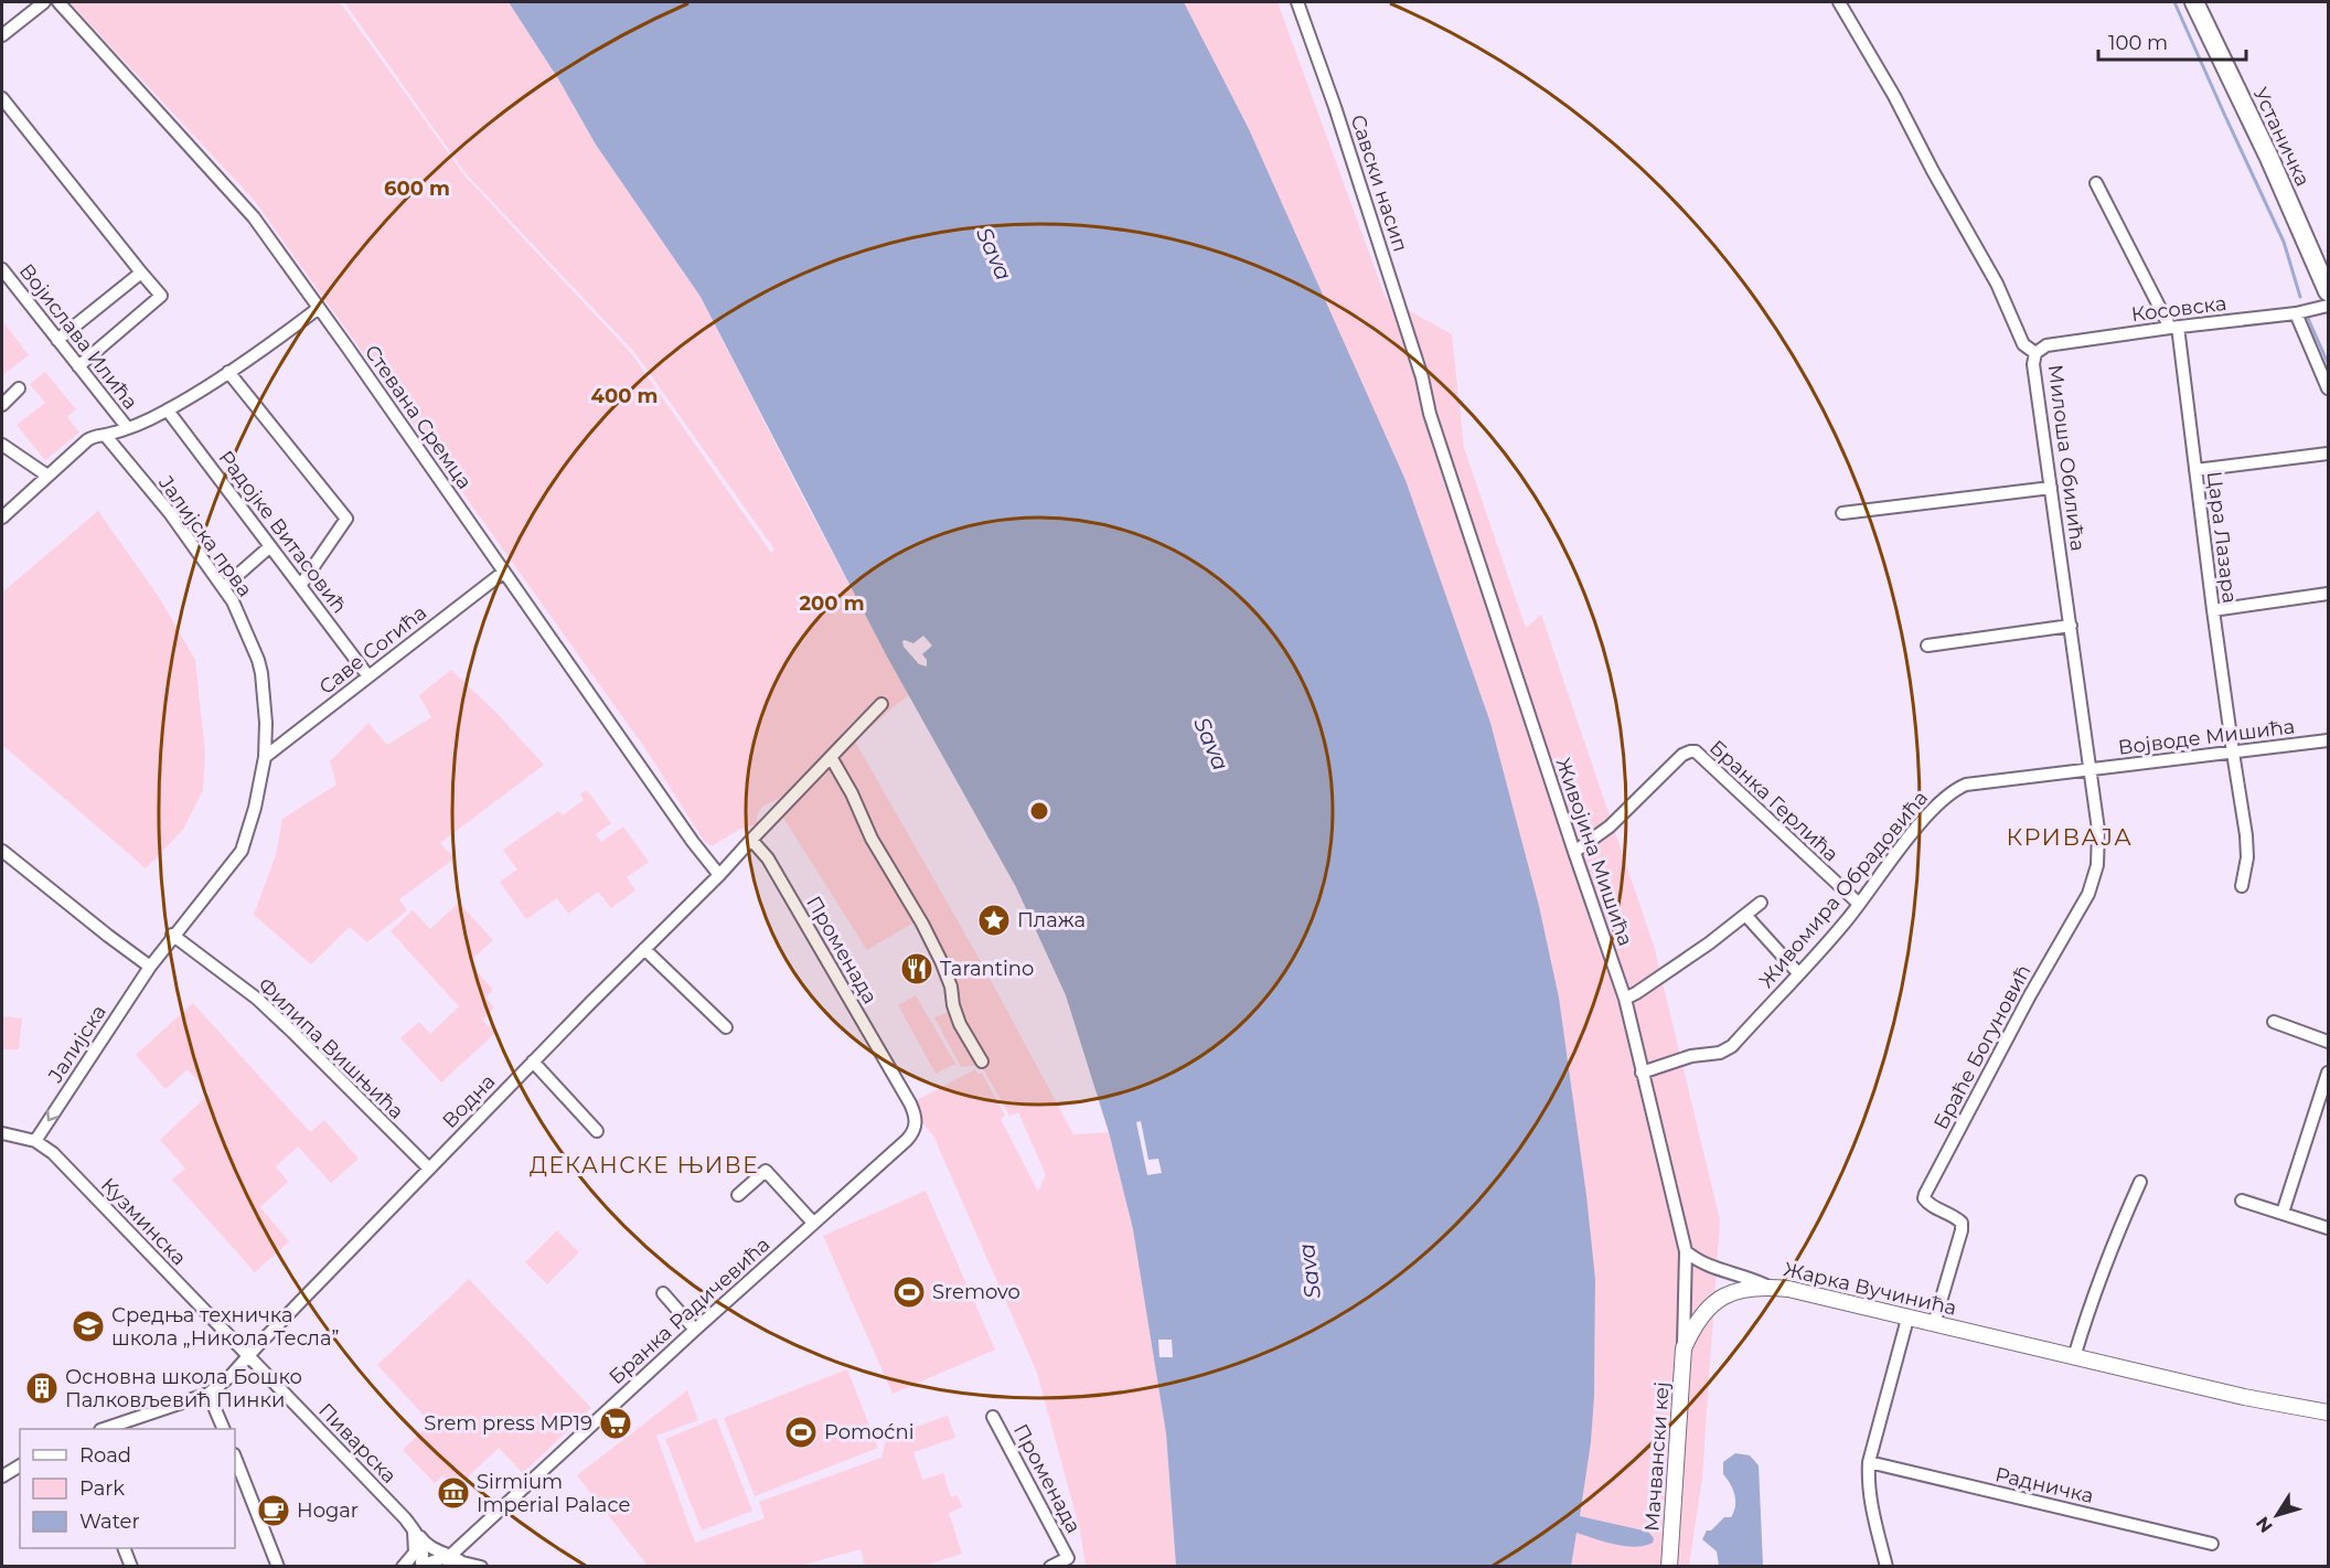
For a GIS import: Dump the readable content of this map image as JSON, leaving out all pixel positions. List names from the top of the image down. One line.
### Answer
{"streets":{"main road":["Устаничка"],"street":["Савски насип","Косовска","Војислава Илића","Стевана Сремца","Милоша Обилића","Радојке Витасовић","Јалијска прва","Цара Лазара","Саве Согића","Војводе Мишића","Бранка Герлића","Живојина Мишића","Живомира Обрадовића","Променада","Јалијска","Браће Богуновић","Филипа Вишњића","Водна","Кузминска","Жарка Вучинића","Бранка Радичевића","Пиварска","Мачвански кеј","Радничка"]},"crossings":[["Савски насип","Живојина Мишића"],["Косовска","Милоша Обилића"],["Косовска","Цара Лазара"],["Стевана Сремца","Саве Согића"],["Стевана Сремца","Водна"],["Милоша Обилића","Војводе Мишића"],["Милоша Обилића","Живомира Обрадовића"],["Милоша Обилића","Браће Богуновић"],["Радојке Витасовић","Саве Согића"],["Јалијска прва","Саве Согића"],["Јалијска прва","Јалијска"],["Јалијска прва","Филипа Вишњића"],["Цара Лазара","Војводе Мишића"],["Војводе Мишића","Живомира Обрадовића"],["Војводе Мишића","Браће Богуновић"],["Бранка Герлића","Живојина Мишића"],["Бранка Герлића","Живомира Обрадовића"],["Живојина Мишића","Живомира Обрадовића"],["Живојина Мишића","Жарка Вучинића"],["Живојина Мишића","Мачвански кеј"],["Живомира Обрадовића","Браће Богуновић"],["Променада","Бранка Радичевића"],["Јалијска","Кузминска"],["Браће Богуновић","Жарка Вучинића"],["Филипа Вишњића","Водна"],["Водна","Кузминска"],["Водна","Пиварска"],["Кузминска","Пиварска"],["Жарка Вучинића","Мачвански кеј"],["Бранка Радичевића","Пиварска"]],"one_way":["Јалијска"],"districts":["КРИВАЈА","ДЕКАНСКЕ ЊИВЕ"],"water":["Sava"],"places":{"place":["Плажа"],"restaurant":["Tarantino"],"sports":["Sremovo","Pomoćni"],"school or university":["Средња техничка школа „Никола Тесла”"],"building":["Основна школа Бошко Палковљевић Пинки"],"supermarket":["Srem press MP19"],"museum":["Sirmium Imperial Palace"],"cafe":["Hogar"]},"legend":["Road","Park","Water"],"scale_bar":"100 m","north":"bottom left","rings":["600 m","400 m","200 m"]}
